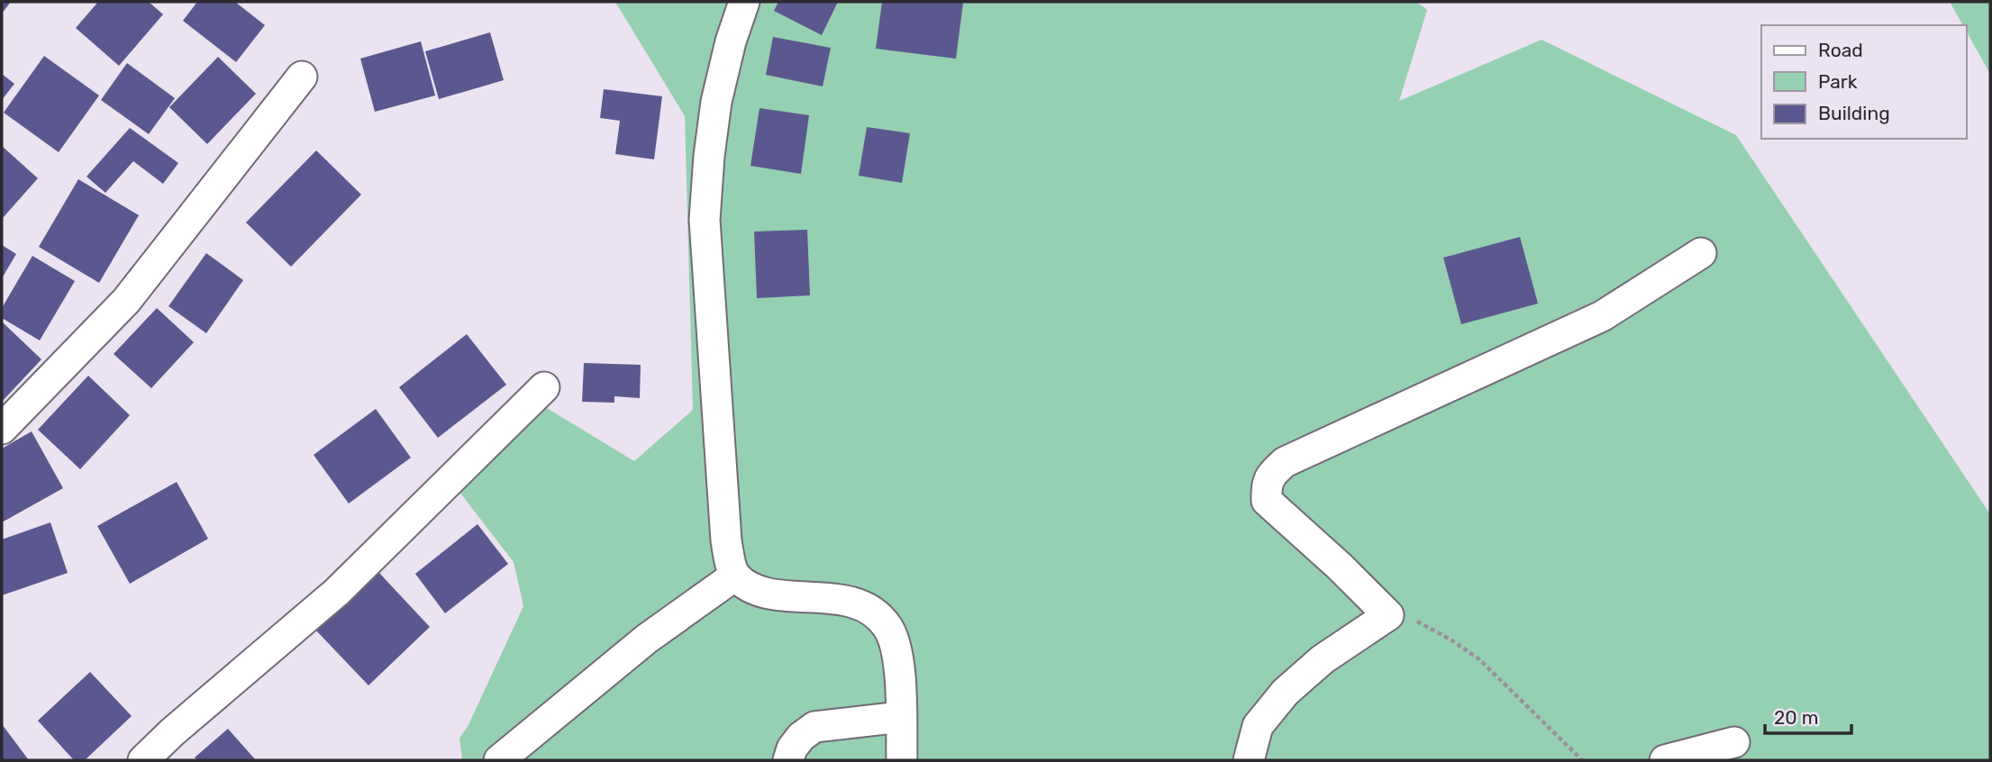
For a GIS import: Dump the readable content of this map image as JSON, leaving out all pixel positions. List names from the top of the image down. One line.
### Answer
{"legend":["Road","Park","Building"],"scale_bar":"20 m"}
